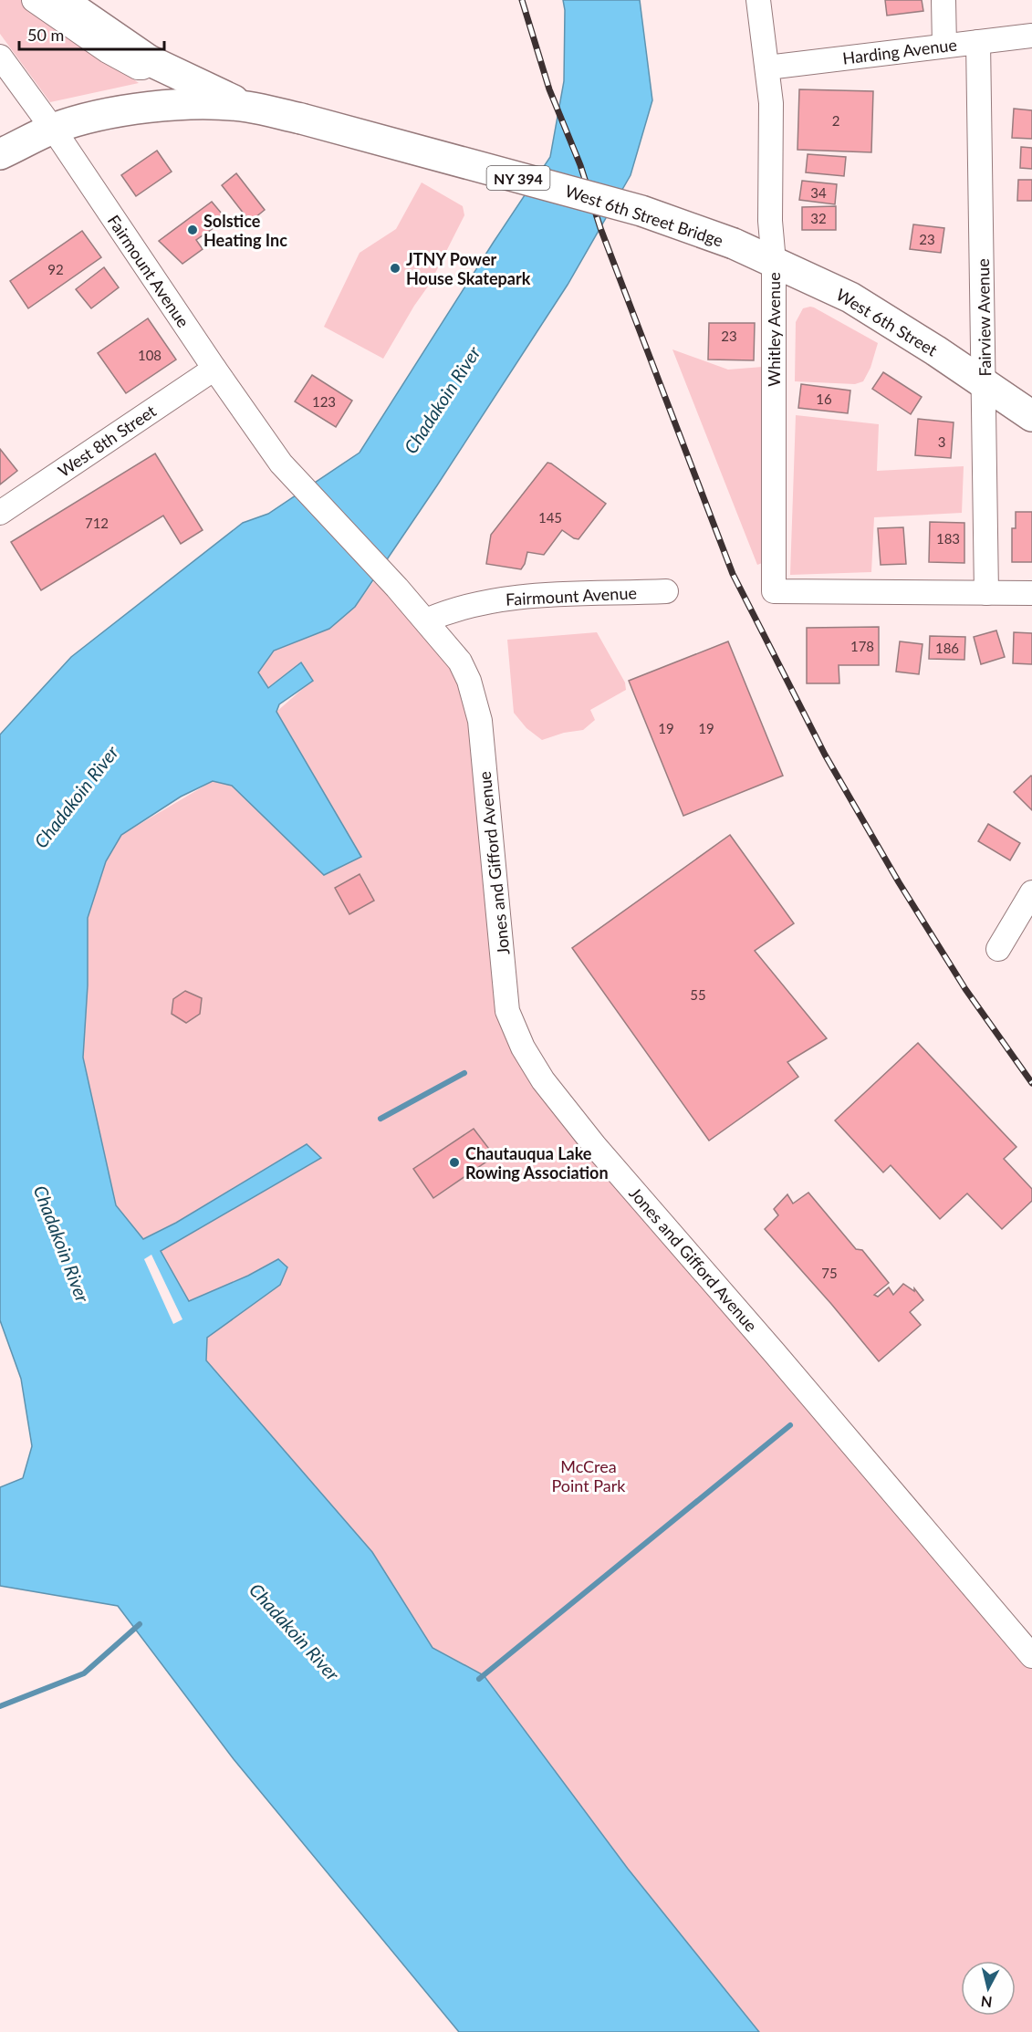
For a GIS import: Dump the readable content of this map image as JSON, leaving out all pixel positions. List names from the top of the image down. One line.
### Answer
{"streets":{"main road":["NY 394","West 6th Street Bridge","West 6th Street"],"street":["Harding Avenue","Fairmount Avenue","Fairview Avenue","Whitley Avenue","West 8th Street","Jones and Gifford Avenue"]},"crossings":[["Harding Avenue","Fairview Avenue"],["Harding Avenue","Whitley Avenue"],["NY 394","West 6th Street Bridge"],["NY 394","Fairmount Avenue"],["West 6th Street Bridge","West 6th Street"],["Fairmount Avenue","West 8th Street"],["Fairmount Avenue","Jones and Gifford Avenue"],["Fairview Avenue","West 6th Street"],["Fairview Avenue","Whitley Avenue"],["West 6th Street","Whitley Avenue"]],"water":["Chadakoin River"],"parks":["McCrea Point Park"],"places":["Solstice Heating Inc","JTNY Power House Skatepark","Chautauqua Lake Rowing Association"],"house_numbers":["2","34","32","23","92","23","108","16","123","3","145","712","183","178","186","19","19","55","75"],"scale_bar":"50 m","north":"bottom"}
